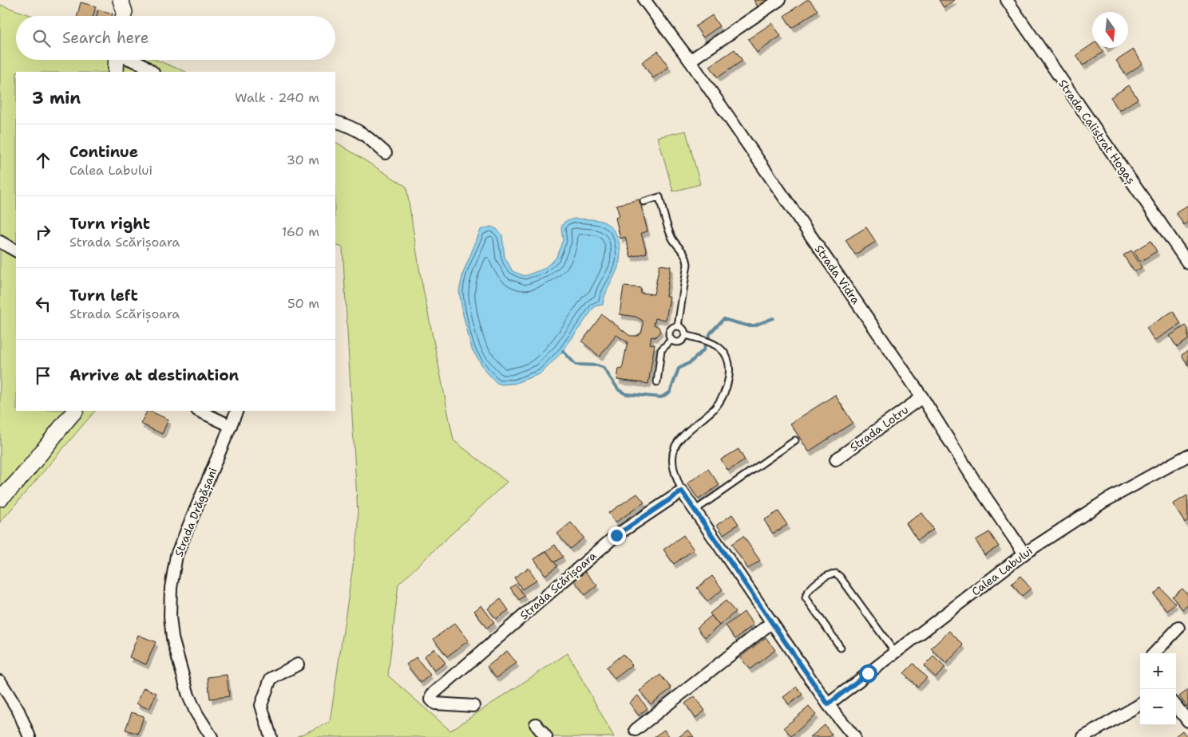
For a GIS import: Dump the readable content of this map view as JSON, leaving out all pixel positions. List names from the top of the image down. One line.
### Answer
{"streets":{"street":["Strada Calistrat Hogaș","Strada Vidra","Strada Lotru","Strada Drăgășani","Calea Labului","Strada Scărișoara"]},"crossings":[["Strada Vidra","Strada Lotru"],["Strada Vidra","Calea Labului"]],"north":"bottom","page":{"search":"Search here","heading":["3 min","Walk · 240 m"],"list":[["Continue","Calea Labului","30 m"],["Turn right","Strada Scărișoara","160 m"],["Turn left","Strada Scărișoara","50 m"],"Arrive at destination"],"map_buttons":["+","−"]}}
